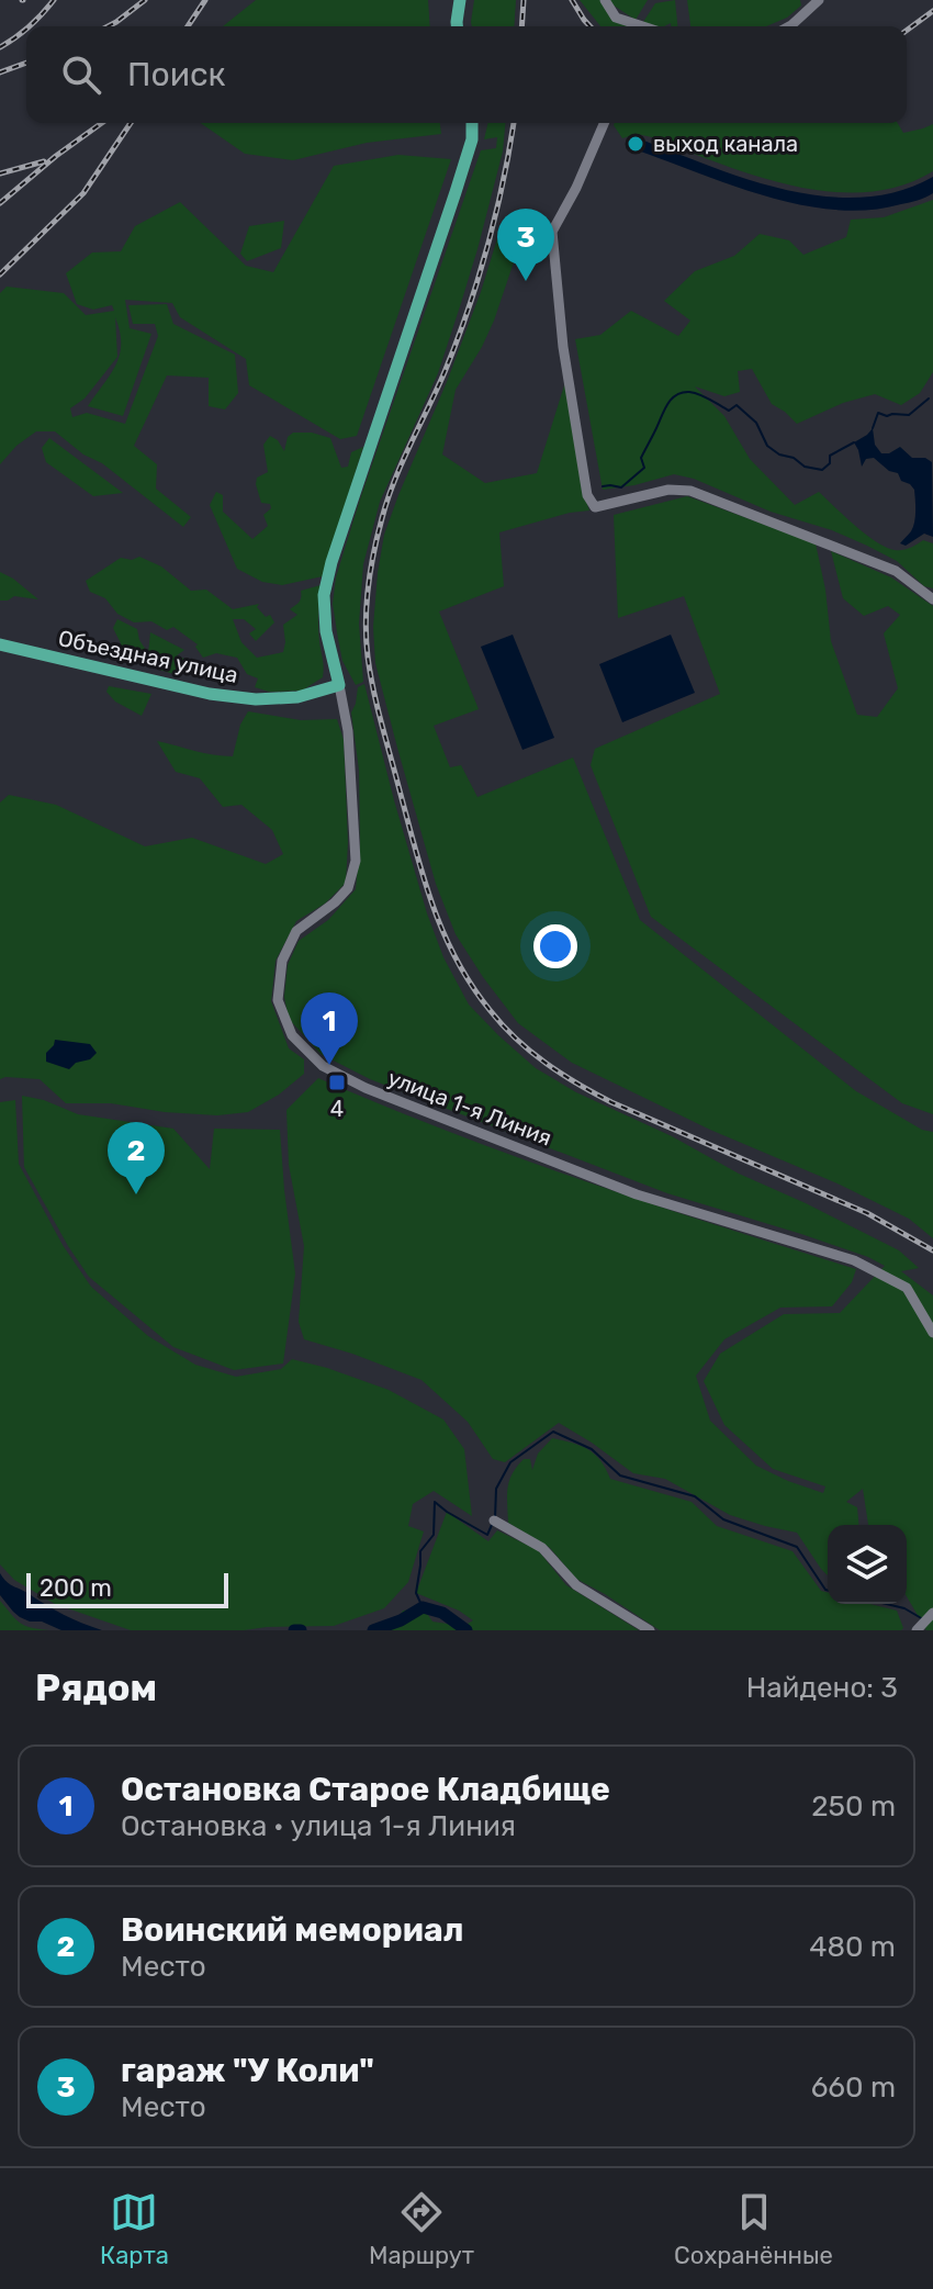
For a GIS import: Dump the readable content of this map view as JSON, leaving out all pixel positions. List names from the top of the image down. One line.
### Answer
{"streets":{"main road":["Объездная улица"],"street":["улица 1-я Линия"]},"crossings":[["Объездная улица","улица 1-я Линия"]],"places":{"other":["выход канала"],"transit":["4"]},"scale_bar":"200 m","page":{"search":"Поиск","pins":["3","1","2"],"scale":"200 m","heading":["Рядом","Найдено: 3"],"list":[{"mark":"1","name":"Остановка Старое Кладбище","note":"Остановка · улица 1-я Линия","value":"250 m"},{"mark":"2","name":"Воинский мемориал","note":"Место","value":"480 m"},{"mark":"3","name":"гараж \"У Коли\"","note":"Место","value":"660 m"}],"nav":["Карта","Маршрут","Сохранённые"]}}
